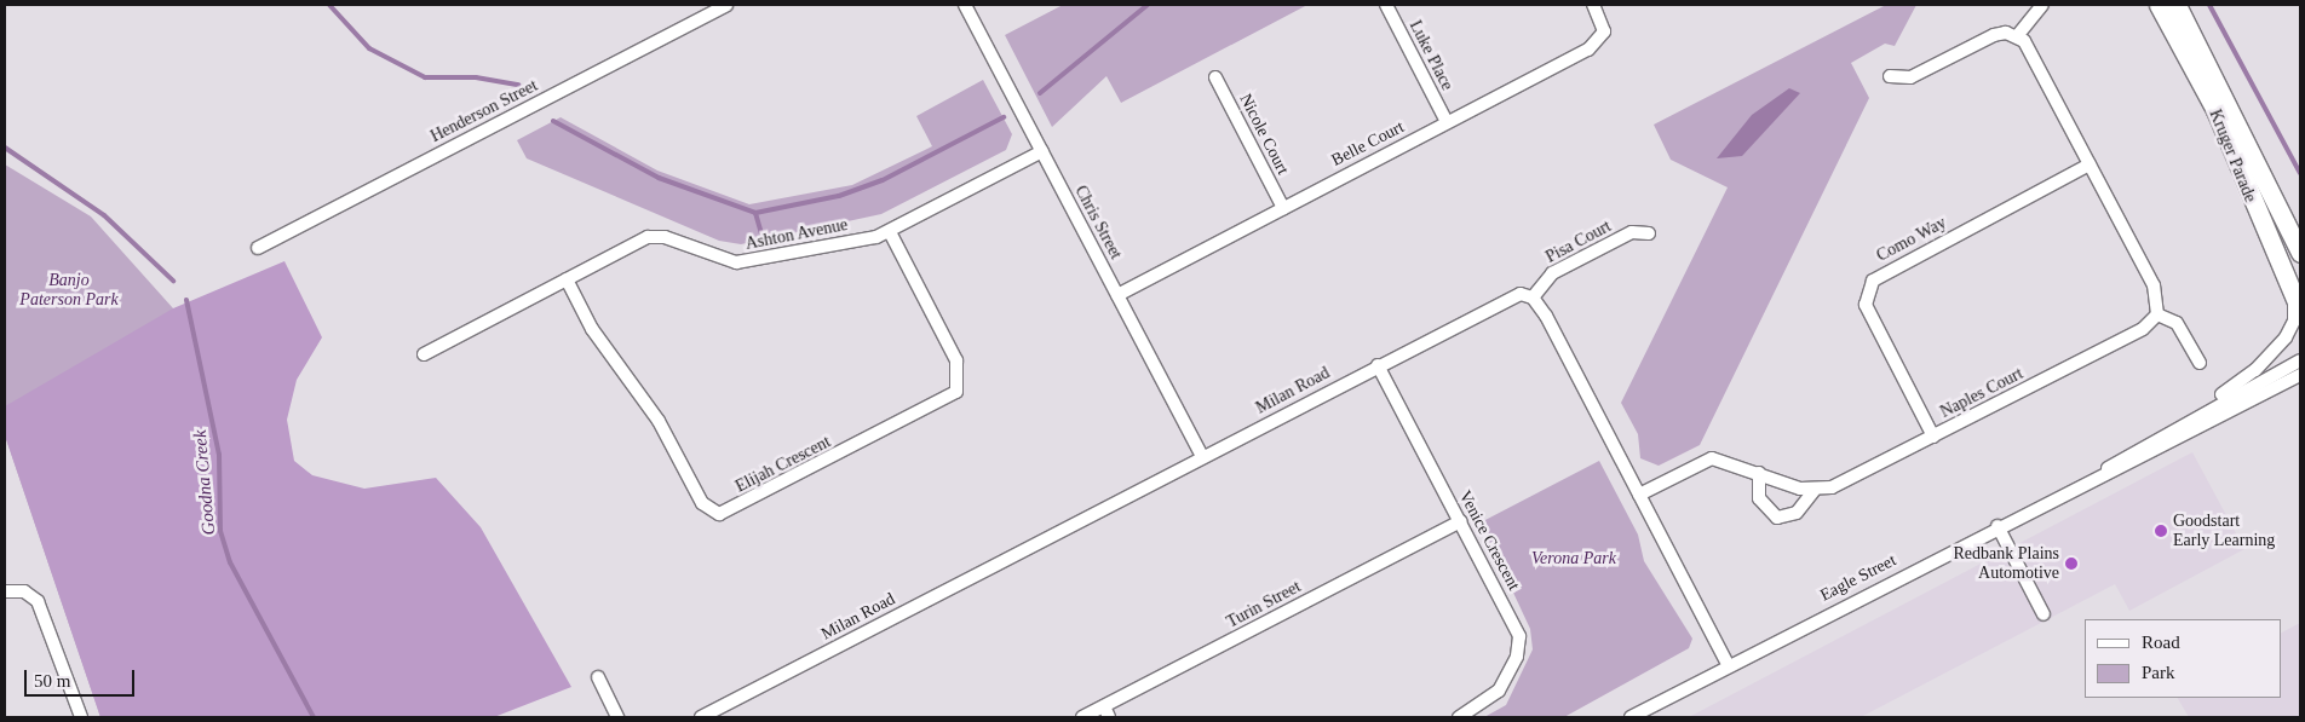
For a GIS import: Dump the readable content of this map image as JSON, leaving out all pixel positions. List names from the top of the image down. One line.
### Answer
{"streets":{"street":["Luke Place","Henderson Street","Nicole Court","Belle Court","Kruger Parade","Chris Street","Ashton Avenue","Como Way","Pisa Court","Milan Road","Naples Court","Elijah Crescent","Venice Crescent","Eagle Street","Turin Street"]},"crossings":[["Luke Place","Belle Court"],["Nicole Court","Belle Court"],["Belle Court","Chris Street"],["Chris Street","Ashton Avenue"],["Chris Street","Milan Road"],["Ashton Avenue","Elijah Crescent"],["Como Way","Naples Court"],["Pisa Court","Milan Road"],["Milan Road","Venice Crescent"],["Venice Crescent","Turin Street"]],"water":["Goodna Creek"],"parks":["Banjo Paterson Park","Verona Park"],"places":["Goodstart Early Learning","Redbank Plains Automotive"],"legend":["Road","Park"],"scale_bar":"50 m"}
